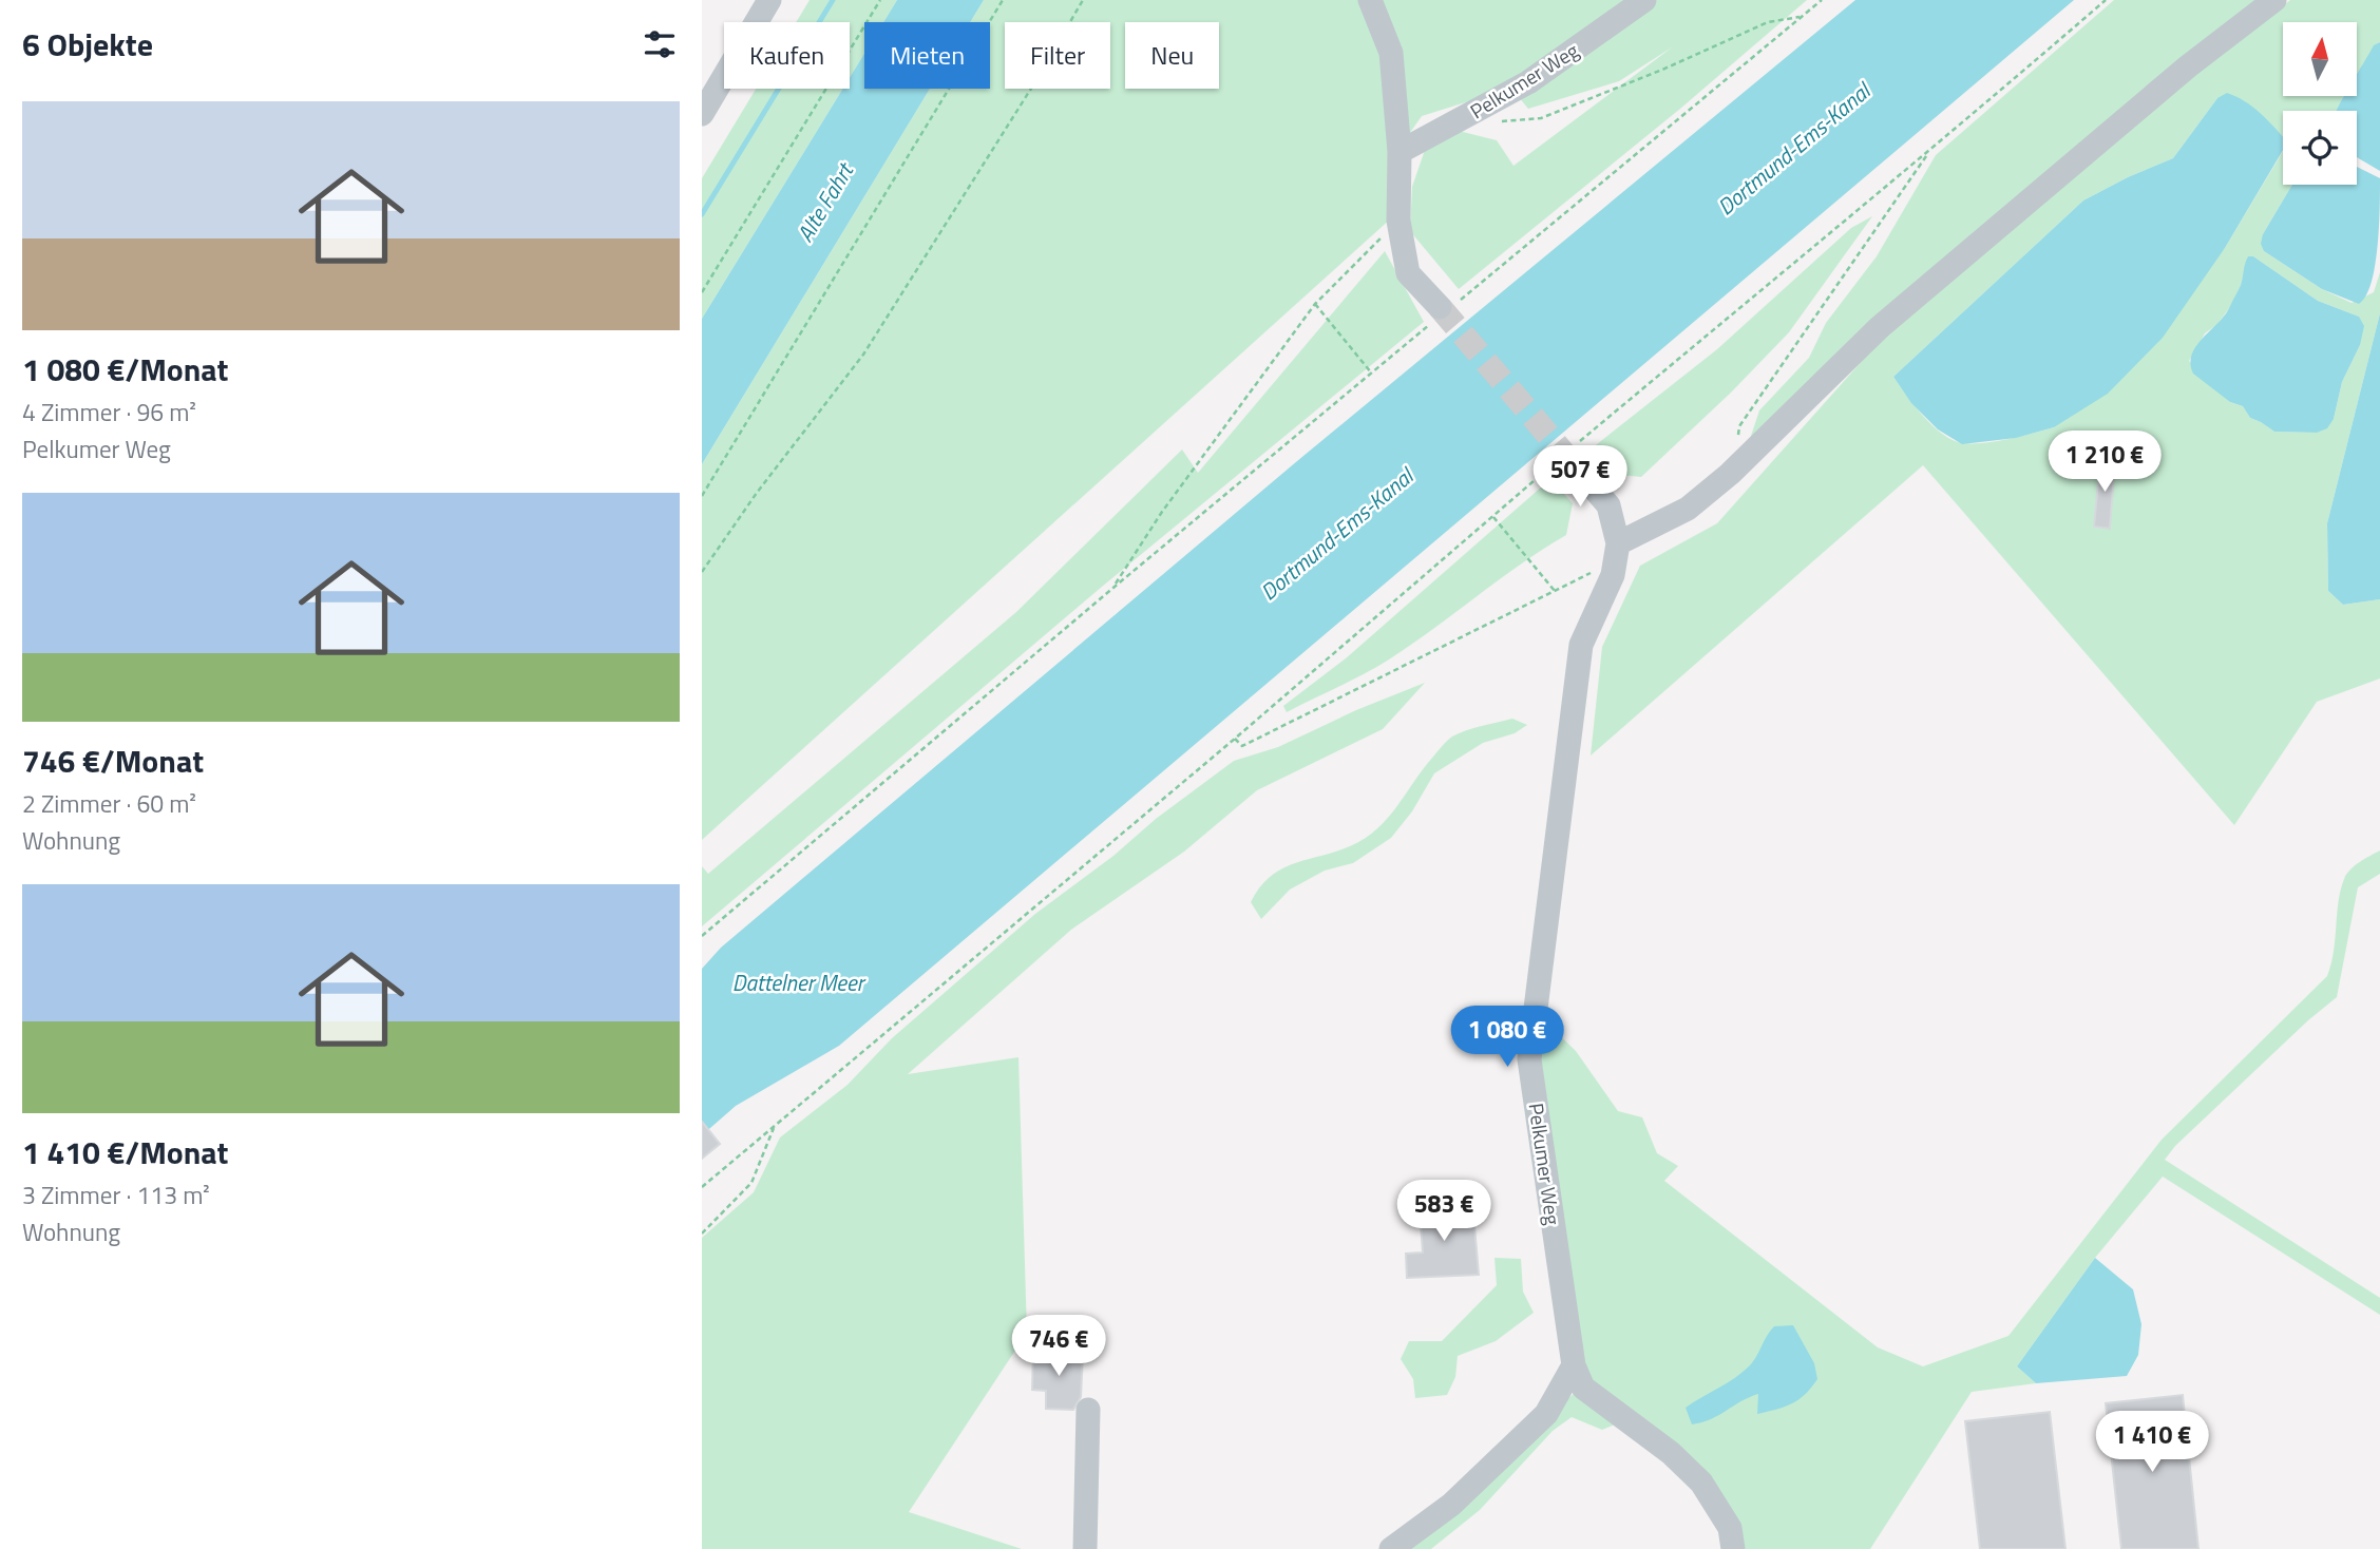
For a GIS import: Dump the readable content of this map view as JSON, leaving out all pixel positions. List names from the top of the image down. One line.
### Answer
{"streets":{"street":["Pelkumer Weg"]},"water":["Dortmund-Ems-Kanal","Alte Fahrt","Dattelner Meer"],"north":"top","page":{"heading":"6 Objekte","chip":["Kaufen","Mieten","Filter","Neu"],"list":[{"name":"1 080 €/Monat","note":"4 Zimmer · 96 m² · Pelkumer Weg"},{"name":"746 €/Monat","note":"2 Zimmer · 60 m² · Wohnung"},{"name":"1 410 €/Monat","note":"3 Zimmer · 113 m² · Wohnung"}],"price":["1 210 €","507 €","1 080 €","583 €","746 €","1 410 €"]}}
